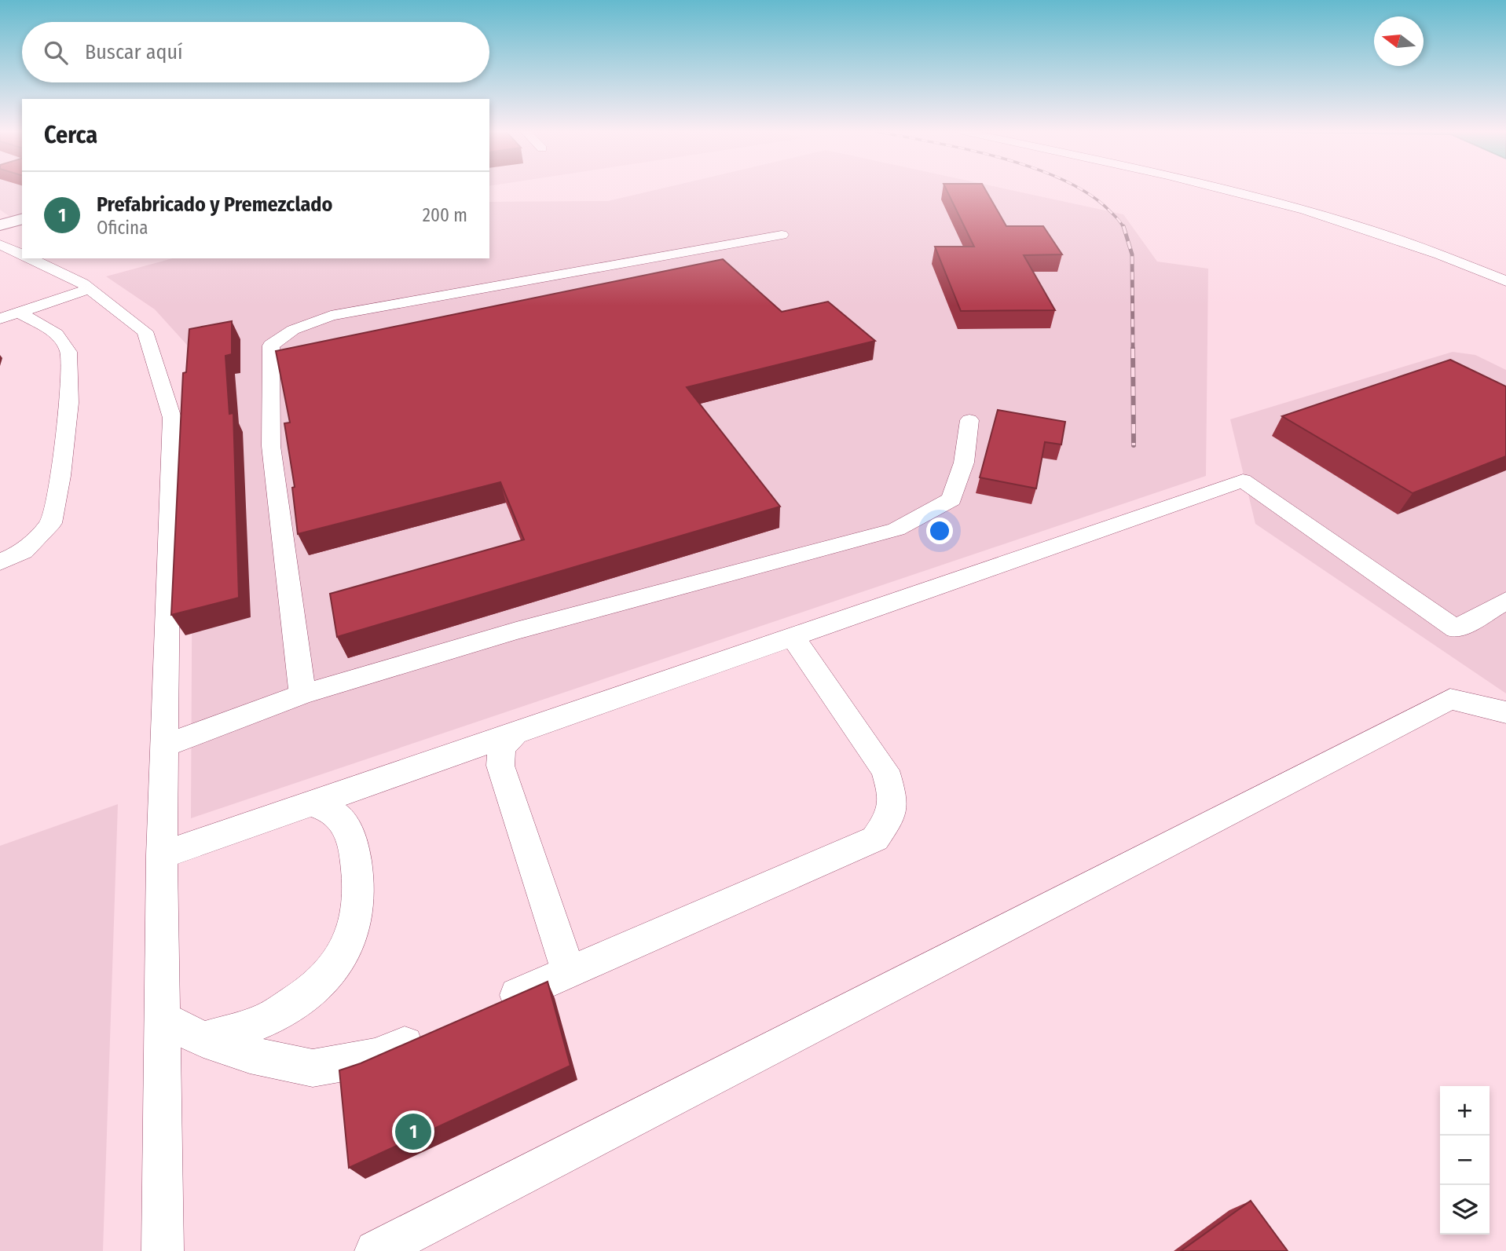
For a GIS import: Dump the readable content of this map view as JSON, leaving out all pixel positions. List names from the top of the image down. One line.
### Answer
{"north":"left","page":{"search":"Buscar aquí","heading":"Cerca","list":[{"mark":"1","name":"Prefabricado y Premezclado","note":"Oficina","value":"200 m"}],"map_buttons":["+","−"],"pins":"1"}}
